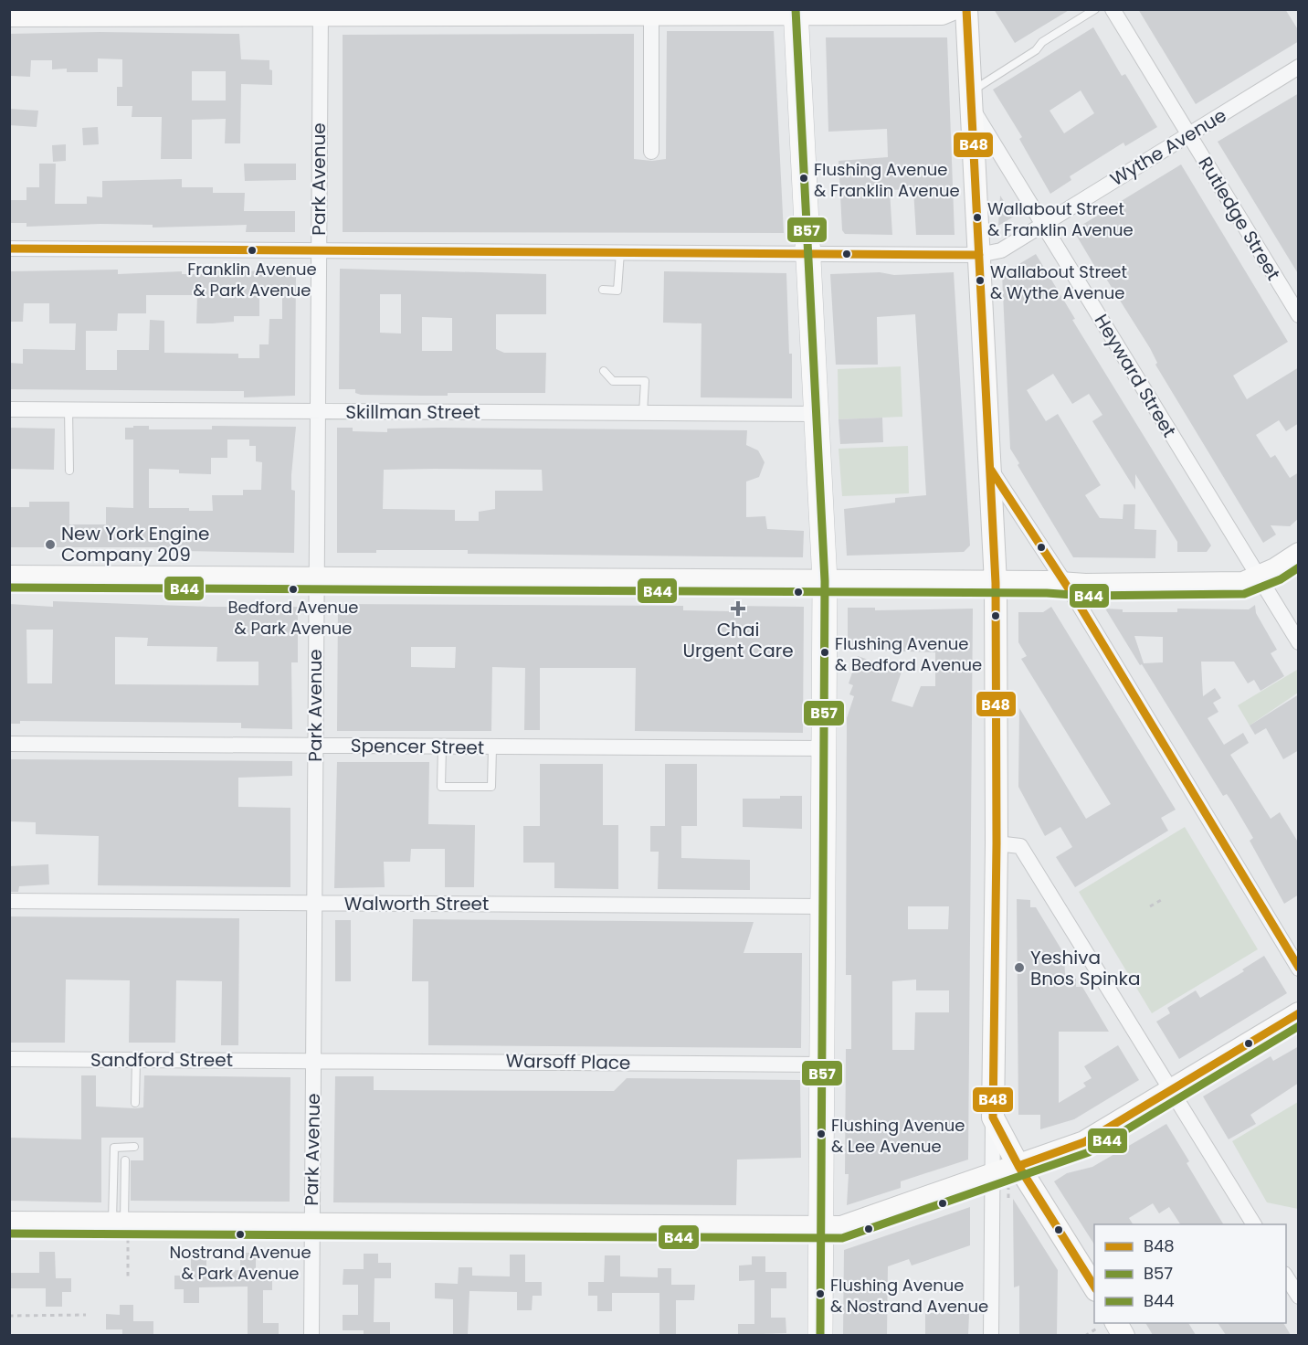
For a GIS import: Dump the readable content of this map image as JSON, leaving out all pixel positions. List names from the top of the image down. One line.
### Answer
{"streets":{"street":["Wythe Avenue","Park Avenue","Rutledge Street","Heyward Street","Skillman Street","Spencer Street","Walworth Street","Sandford Street","Warsoff Place"]},"crossings":[["Wythe Avenue","Park Avenue"],["Wythe Avenue","Rutledge Street"],["Wythe Avenue","Heyward Street"],["Park Avenue","Skillman Street"],["Park Avenue","Spencer Street"],["Park Avenue","Walworth Street"],["Park Avenue","Sandford Street"],["Park Avenue","Warsoff Place"],["Sandford Street","Warsoff Place"]],"places":{"other":["Flushing Avenue & Franklin Avenue","Wallabout Street & Franklin Avenue","Franklin Avenue & Park Avenue","Wallabout Street & Wythe Avenue","New York Engine Company 209","Bedford Avenue & Park Avenue","Flushing Avenue & Bedford Avenue","Yeshiva Bnos Spinka","Flushing Avenue & Lee Avenue","Nostrand Avenue & Park Avenue","Flushing Avenue & Nostrand Avenue"],"health":["Chai Urgent Care"]},"lines":["transit line B48","transit line B57","transit line B44"],"legend":["B48","B57","B44"]}
